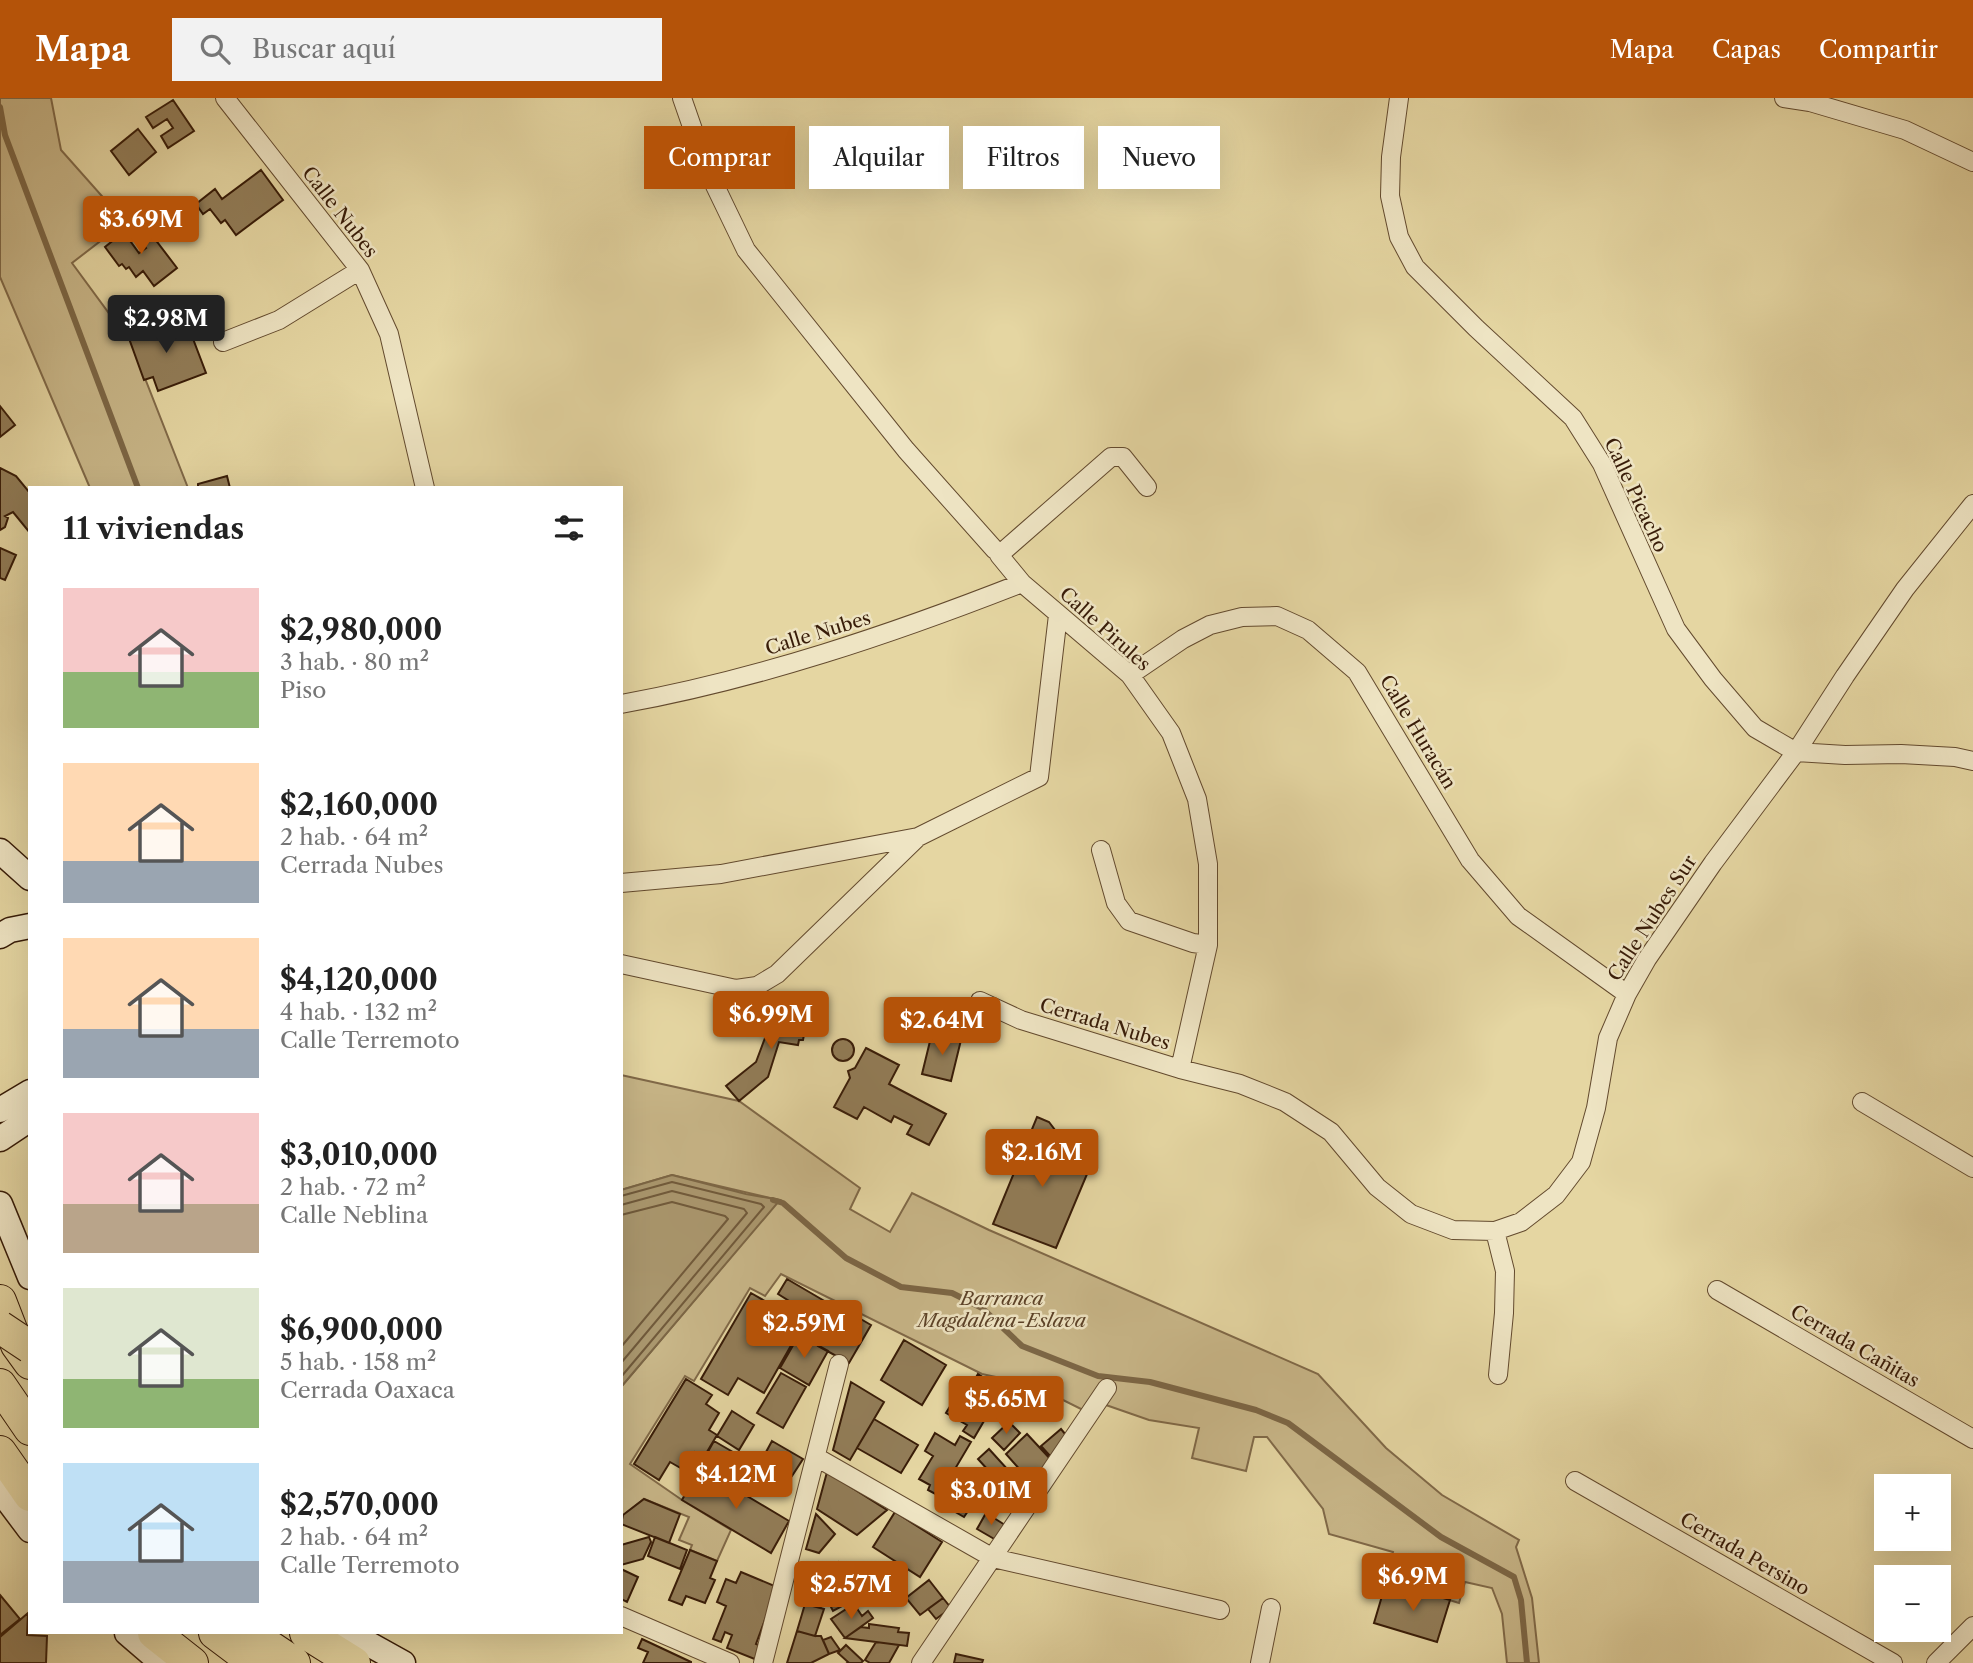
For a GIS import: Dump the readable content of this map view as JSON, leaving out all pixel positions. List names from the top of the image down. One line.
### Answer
{"streets":{"street":["Calle Nubes","Calle Picacho","Calle Pirules","Calle Huracán","Calle Nubes Sur","Cerrada Nubes","Cerrada Cañitas","Cerrada Persino"]},"crossings":[["Calle Nubes","Calle Pirules"],["Calle Picacho","Calle Nubes Sur"],["Calle Pirules","Calle Huracán"],["Calle Pirules","Calle Nubes Sur"],["Calle Pirules","Cerrada Nubes"],["Calle Huracán","Calle Nubes Sur"],["Calle Nubes Sur","Cerrada Nubes"]],"parks":["Barranca Magdalena-Eslava"],"page":{"header":"Mapa","search":"Buscar aquí","nav":["Mapa","Capas","Compartir"],"chip":["Comprar","Alquilar","Filtros","Nuevo"],"price":["$3.69M","$2.98M","$6.99M","$2.64M","$2.16M","$2.59M","$5.65M","$4.12M","$3.01M","$6.9M","$2.57M"],"heading":"11 viviendas","list":[{"name":"$2,980,000","note":"3 hab. · 80 m² · Piso"},{"name":"$2,160,000","note":"2 hab. · 64 m² · Cerrada Nubes"},{"name":"$4,120,000","note":"4 hab. · 132 m² · Calle Terremoto"},{"name":"$3,010,000","note":"2 hab. · 72 m² · Calle Neblina"},{"name":"$6,900,000","note":"5 hab. · 158 m² · Cerrada Oaxaca"},{"name":"$2,570,000","note":"2 hab. · 64 m² · Calle Terremoto"}],"map_buttons":["+","−"]}}
